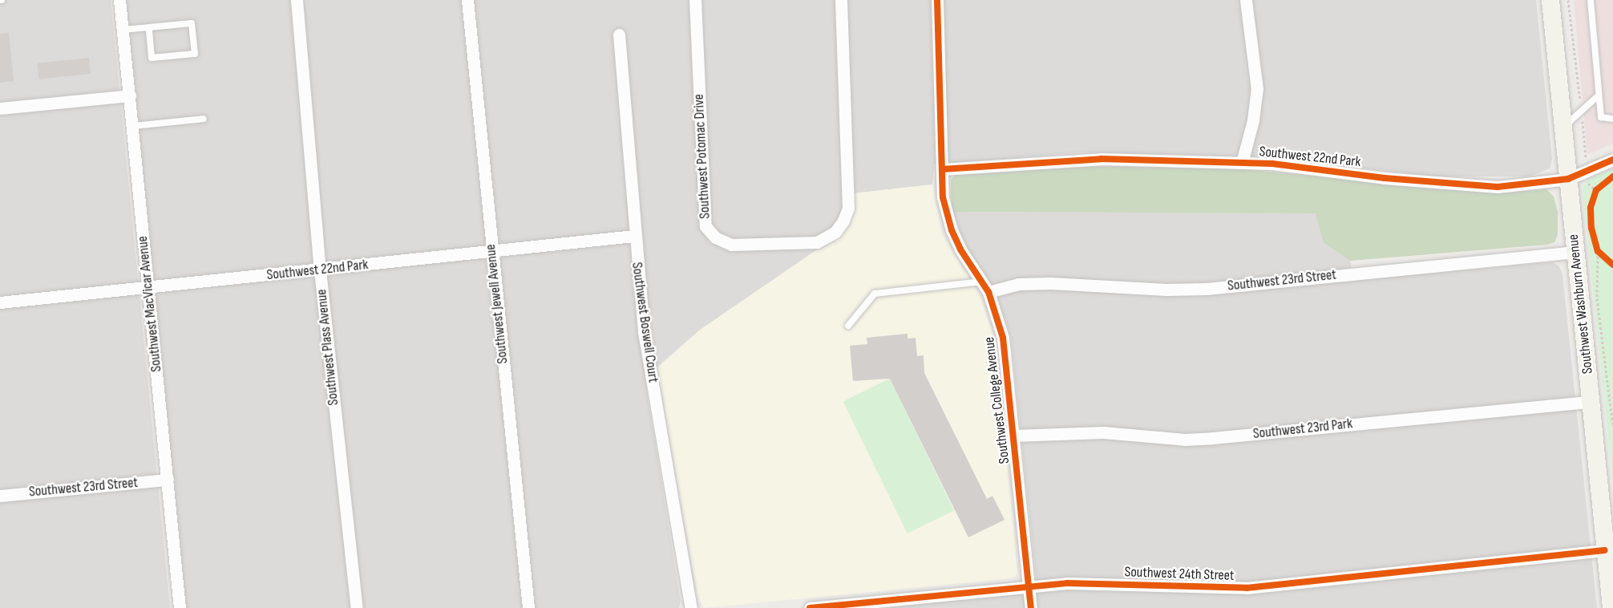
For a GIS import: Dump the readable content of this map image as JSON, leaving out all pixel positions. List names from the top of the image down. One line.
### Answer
{"streets":{"main road":["Southwest Washburn Avenue"],"street":["Southwest Potomac Drive","Southwest 22nd Park","Southwest 23rd Street","Southwest MacVicar Avenue","Southwest Jewell Avenue","Southwest Boswell Court","Southwest Plass Avenue","Southwest College Avenue","Southwest 23rd Park","Southwest 24th Street"]},"crossings":[["Southwest 22nd Park","Southwest MacVicar Avenue"],["Southwest 22nd Park","Southwest Jewell Avenue"],["Southwest 22nd Park","Southwest Washburn Avenue"],["Southwest 22nd Park","Southwest Boswell Court"],["Southwest 22nd Park","Southwest Plass Avenue"],["Southwest 22nd Park","Southwest College Avenue"],["Southwest 23rd Street","Southwest MacVicar Avenue"],["Southwest 23rd Street","Southwest Washburn Avenue"],["Southwest 23rd Street","Southwest College Avenue"],["Southwest Washburn Avenue","Southwest 23rd Park"],["Southwest Washburn Avenue","Southwest 24th Street"],["Southwest College Avenue","Southwest 23rd Park"],["Southwest College Avenue","Southwest 24th Street"]]}
